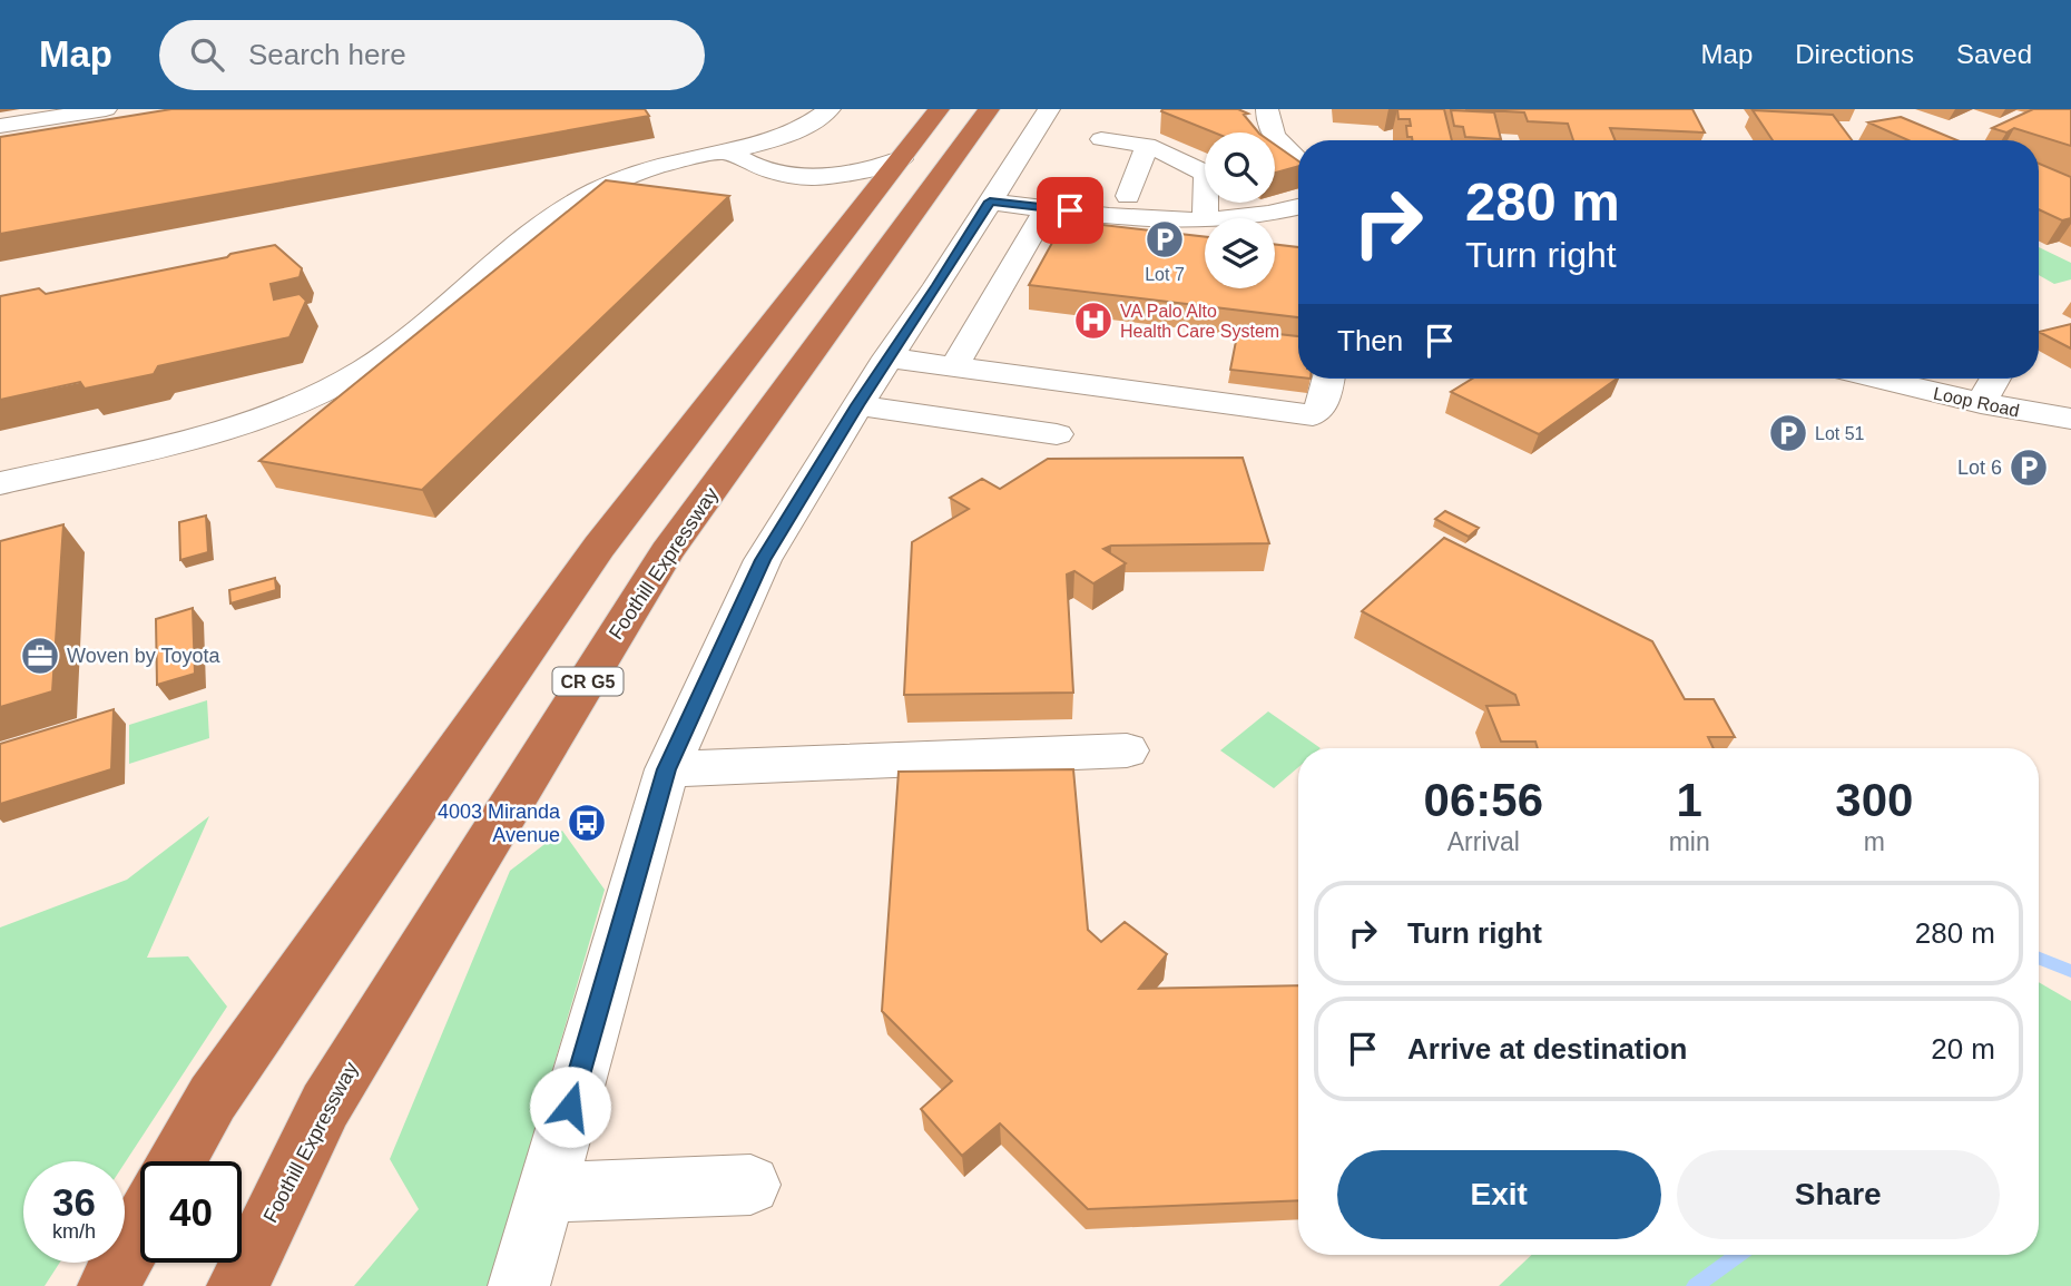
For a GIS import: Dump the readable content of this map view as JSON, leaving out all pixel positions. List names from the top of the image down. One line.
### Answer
{"streets":{"highway":["Foothill Expressway","CR G5"],"street":["Loop Road"]},"places":{"parking":["Lot 7","Lot 51","Lot 6"],"hospital":["VA Palo Alto Health Care System"],"office":["Woven by Toyota"],"bus stop":["4003 Miranda Avenue"]},"page":{"header":"Map","search":"Search here","nav":["Map","Directions","Saved"],"turn":["280 m","Turn right"],"then":"Then","eta":["06:56","Arrival","1","min","300","m"],"list":[{"name":"Turn right","value":"280 m"},{"name":"Arrive at destination","value":"20 m"}],"buttons":["Exit","Share"],"speed":"36 km/h","limit":"40"}}
